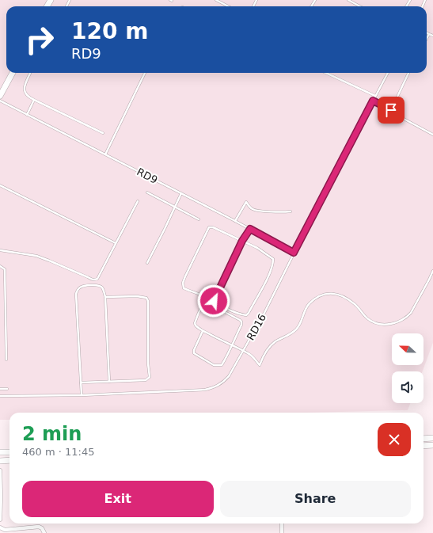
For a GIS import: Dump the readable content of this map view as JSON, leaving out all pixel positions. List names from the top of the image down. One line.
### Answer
{"streets":{"lane":["RD9","RD16"]},"crossings":[["RD9","RD16"]],"north":"left","page":{"turn":["120 m","RD9"],"heading":["2 min","460 m · 11:45"],"buttons":["Exit","Share"]}}
